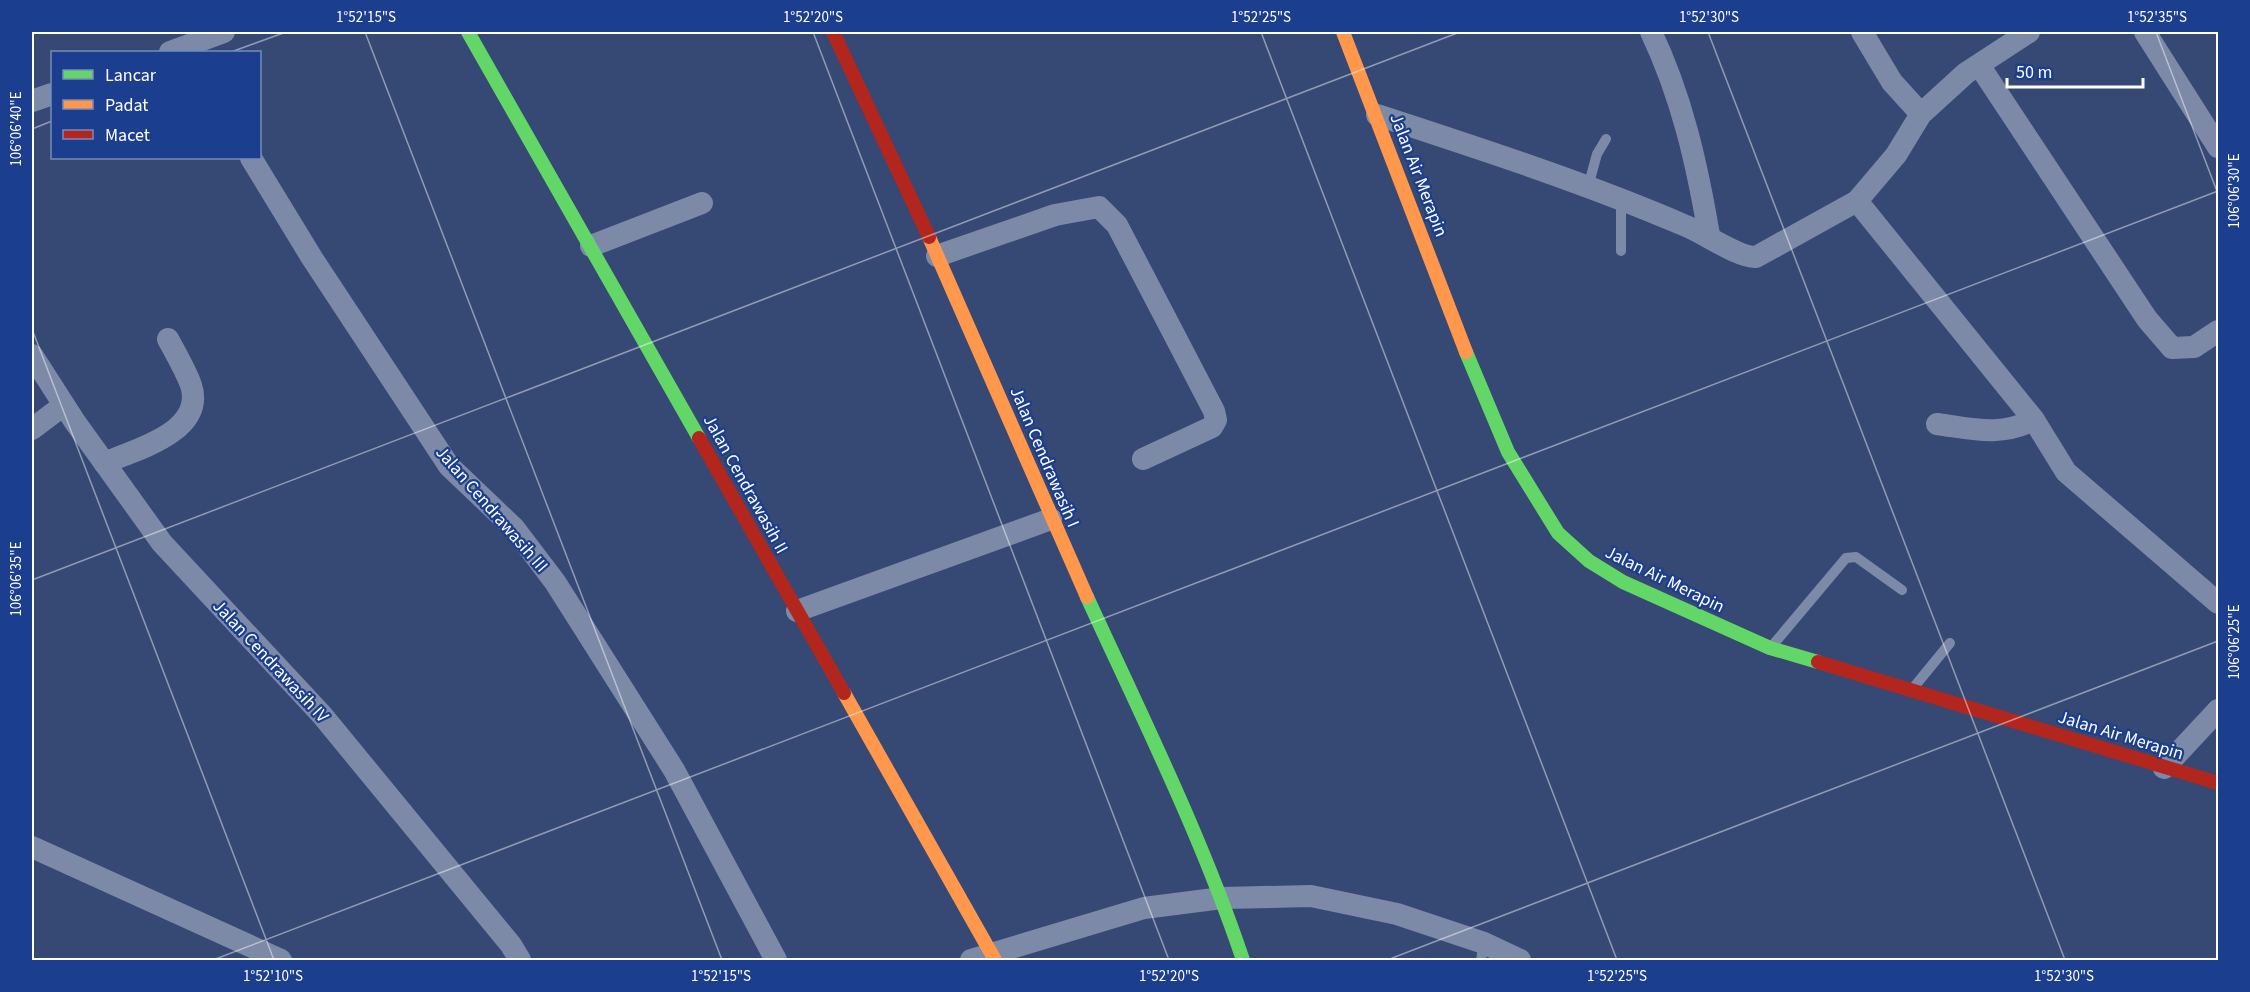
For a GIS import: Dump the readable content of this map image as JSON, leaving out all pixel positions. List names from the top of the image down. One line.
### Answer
{"streets":{"street":["Jalan Air Merapin","Jalan Cendrawasih I","Jalan Cendrawasih II","Jalan Cendrawasih III","Jalan Cendrawasih IV"]},"legend":["Lancar","Padat","Macet"],"scale_bar":"50 m","coordinates":["1°52'15\"S","1°52'20\"S","1°52'25\"S","1°52'30\"S","1°52'35\"S","106°06'40\"E","106°06'30\"E","106°06'35\"E","106°06'25\"E","1°52'10\"S"]}
